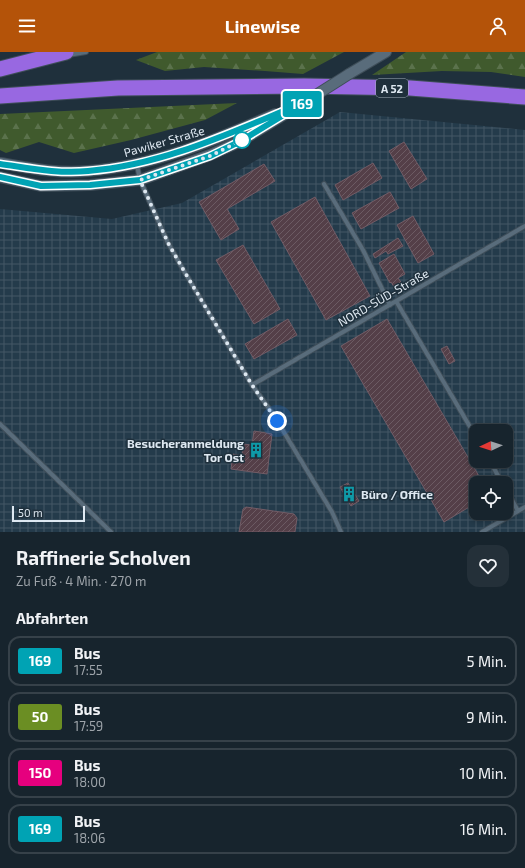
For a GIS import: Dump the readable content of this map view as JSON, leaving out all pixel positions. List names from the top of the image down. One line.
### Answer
{"streets":{"highway":["A 52"],"street":["Pawiker Straße"],"lane":["NORD-SÜD-Straße"]},"places":{"building":["Besucheranmeldung Tor Ost","Büro / Office"]},"lines":["bus line 169"],"scale_bar":"50 m","north":"left","page":{"header":"Linewise","on_map":"169","scale":"50 m","heading":[["Raffinerie Scholven","Zu Fuß · 4 Min. · 270 m"],"Abfahrten"],"list":[{"mark":"169","name":"Bus","note":"17:55","value":"5 Min."},{"mark":"50","name":"Bus","note":"17:59","value":"9 Min."},{"mark":"150","name":"Bus","note":"18:00","value":"10 Min."},{"mark":"169","name":"Bus","note":"18:06","value":"16 Min."}]}}
